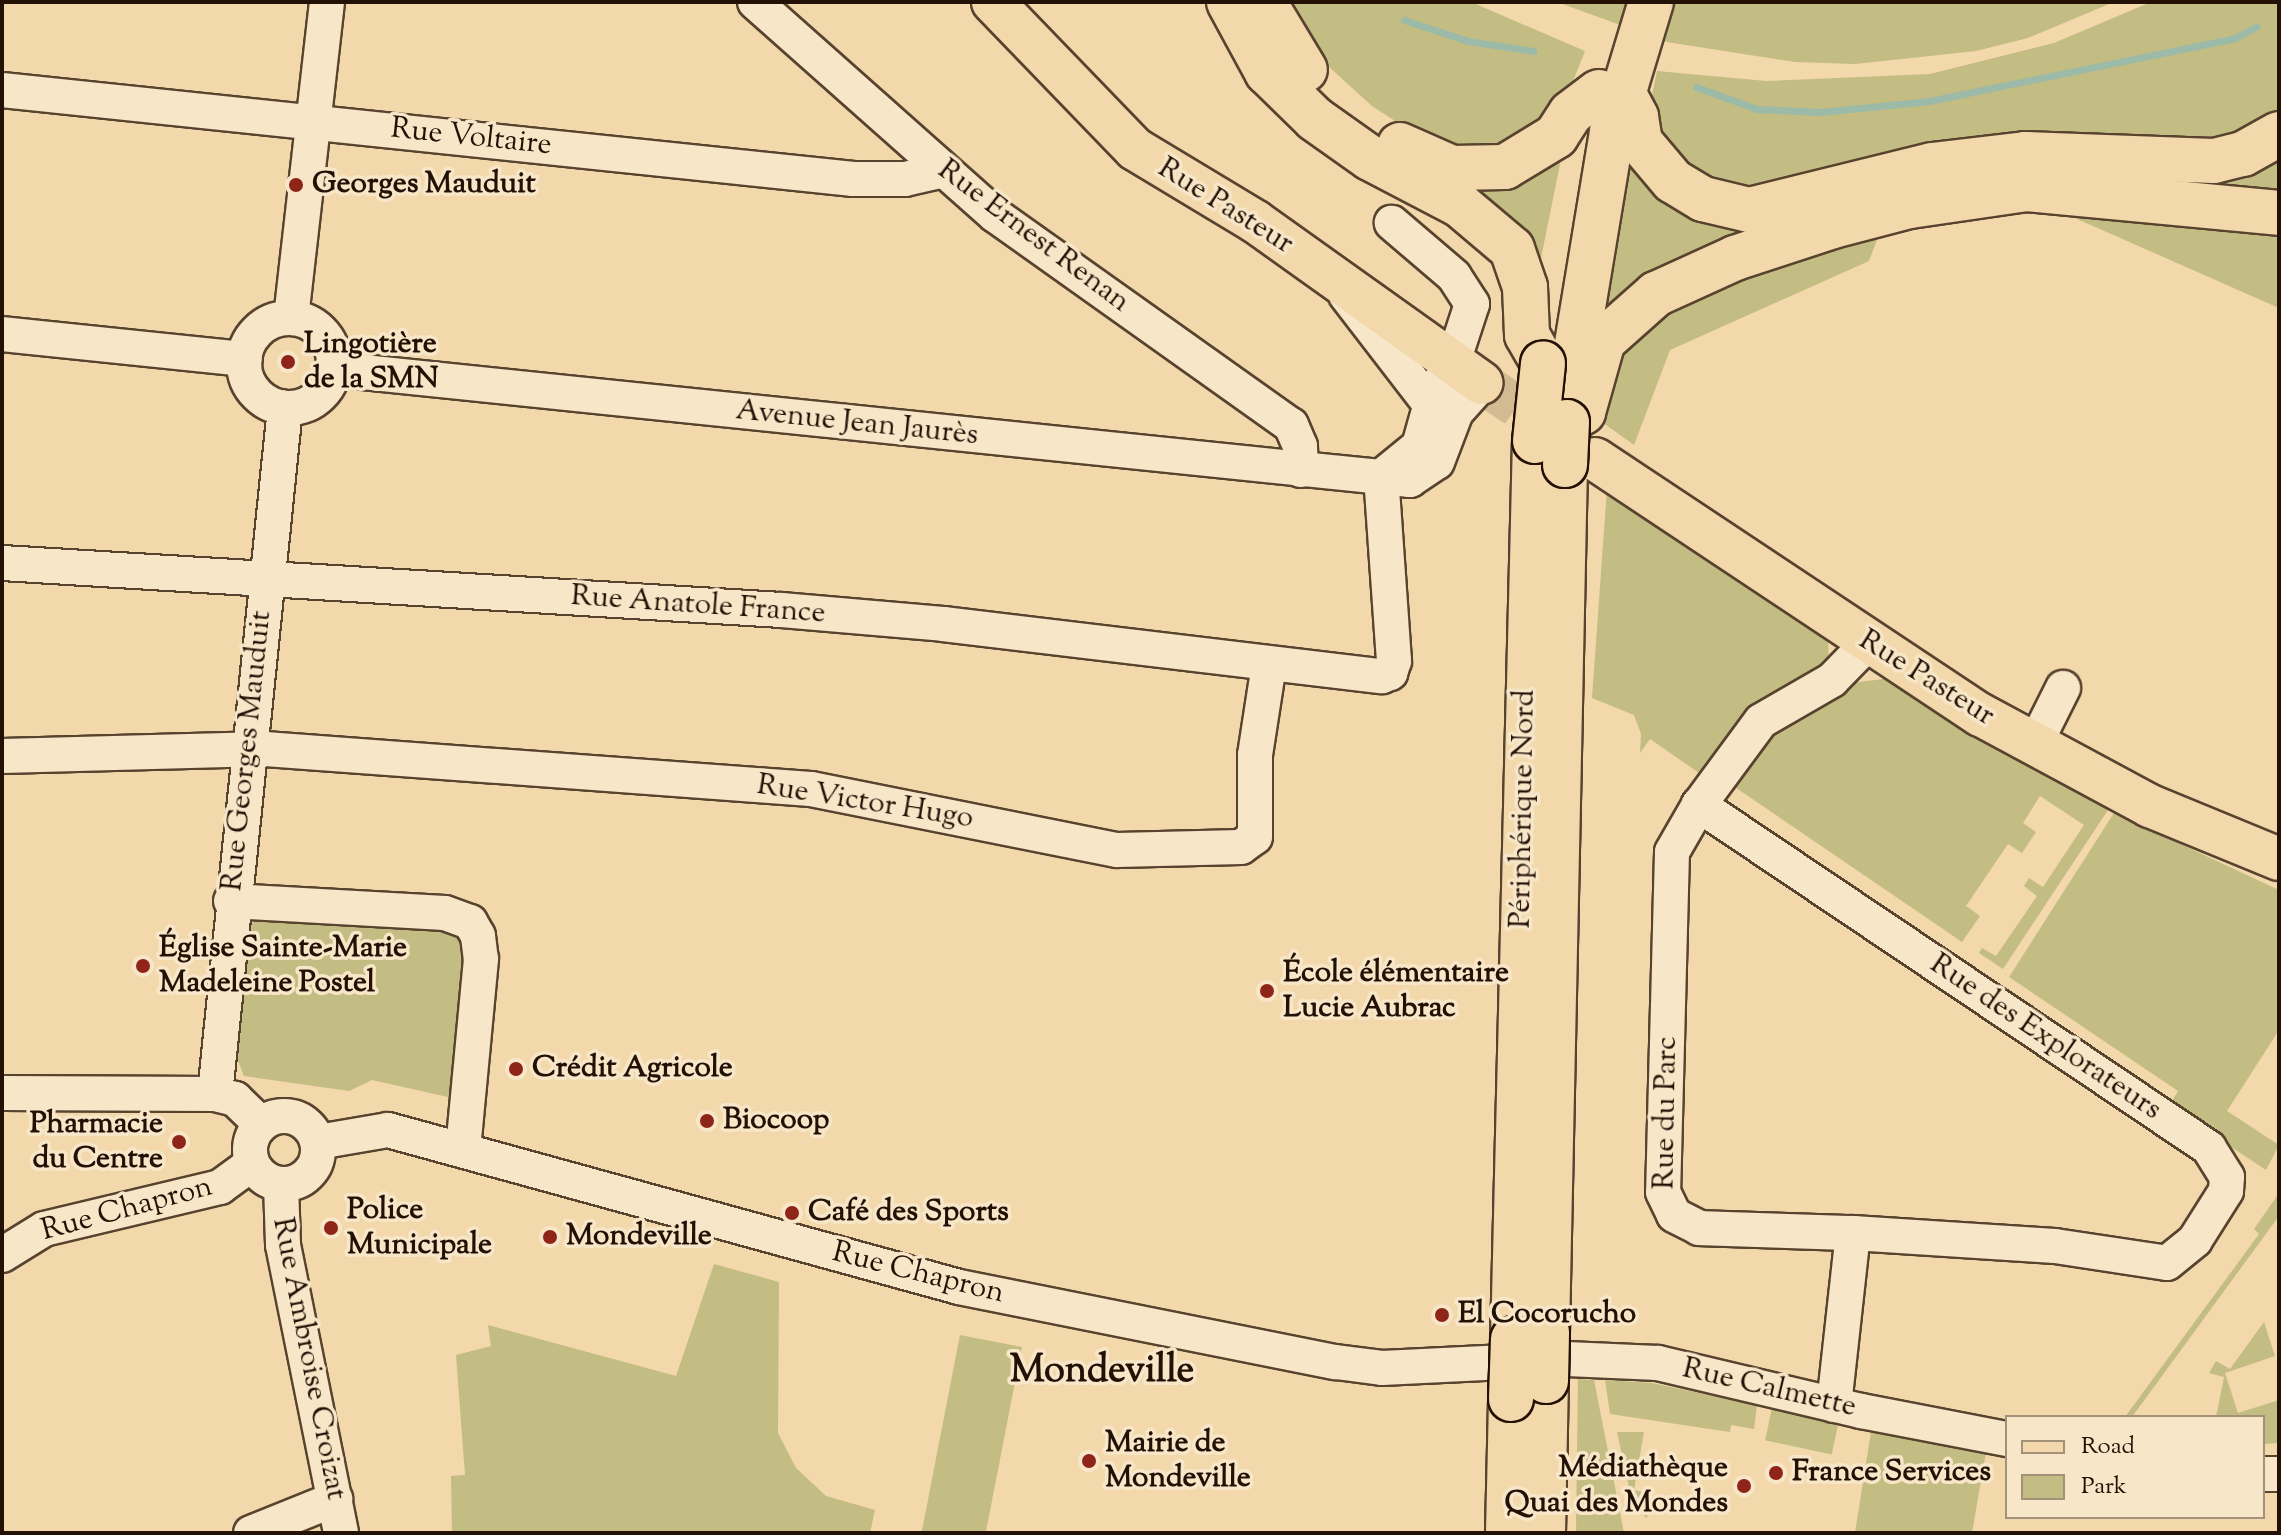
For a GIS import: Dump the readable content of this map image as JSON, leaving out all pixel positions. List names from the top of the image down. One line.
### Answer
{"streets":{"highway":["Périphérique Nord"],"main road":["Rue Pasteur"],"street":["Rue Voltaire","Rue Ernest Renan","Avenue Jean Jaurès","Rue Anatole France","Rue Georges Mauduit","Rue Victor Hugo","Rue des Explorateurs","Rue du Parc","Rue Chapron","Rue Ambroise Croizat","Rue Calmette"]},"crossings":[["Rue Voltaire","Rue Ernest Renan"],["Rue Pasteur","Avenue Jean Jaurès"],["Rue Pasteur","Périphérique Nord"],["Rue Ernest Renan","Avenue Jean Jaurès"],["Avenue Jean Jaurès","Rue Anatole France"],["Avenue Jean Jaurès","Rue Georges Mauduit"],["Rue Anatole France","Rue Georges Mauduit"],["Rue Anatole France","Rue Victor Hugo"],["Rue Georges Mauduit","Rue Victor Hugo"],["Périphérique Nord","Rue Chapron"],["Périphérique Nord","Rue Calmette"],["Rue des Explorateurs","Rue du Parc"],["Rue Chapron","Rue Ambroise Croizat"],["Rue Chapron","Rue Calmette"]],"districts":["Mondeville"],"places":["Georges Mauduit","Lingotière de la SMN","Église Sainte-Marie Madeleine Postel","École élémentaire Lucie Aubrac","Crédit Agricole","Biocoop","Pharmacie du Centre","Café des Sports","Police Municipale","Mondeville","El Cocorucho","Mairie de Mondeville","France Services","Médiathèque Quai des Mondes"],"legend":["Road","Park"]}
